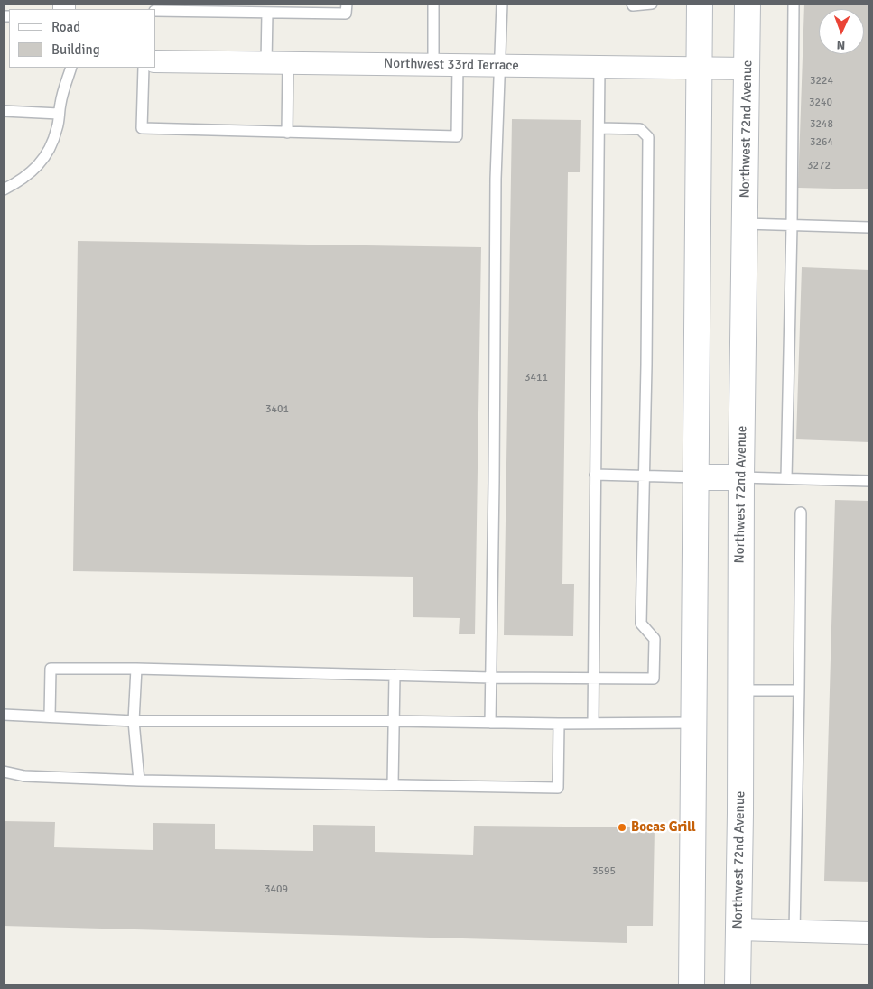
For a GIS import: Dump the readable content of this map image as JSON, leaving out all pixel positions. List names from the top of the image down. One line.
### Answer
{"streets":{"main road":["Northwest 72nd Avenue"],"street":["Northwest 33rd Terrace"]},"crossings":[["Northwest 33rd Terrace","Northwest 72nd Avenue"]],"places":["Bocas Grill"],"house_numbers":["3224","3240","3248","3264","3272","3411","3401","3595","3409"],"legend":["Road","Building"],"north":"bottom"}
